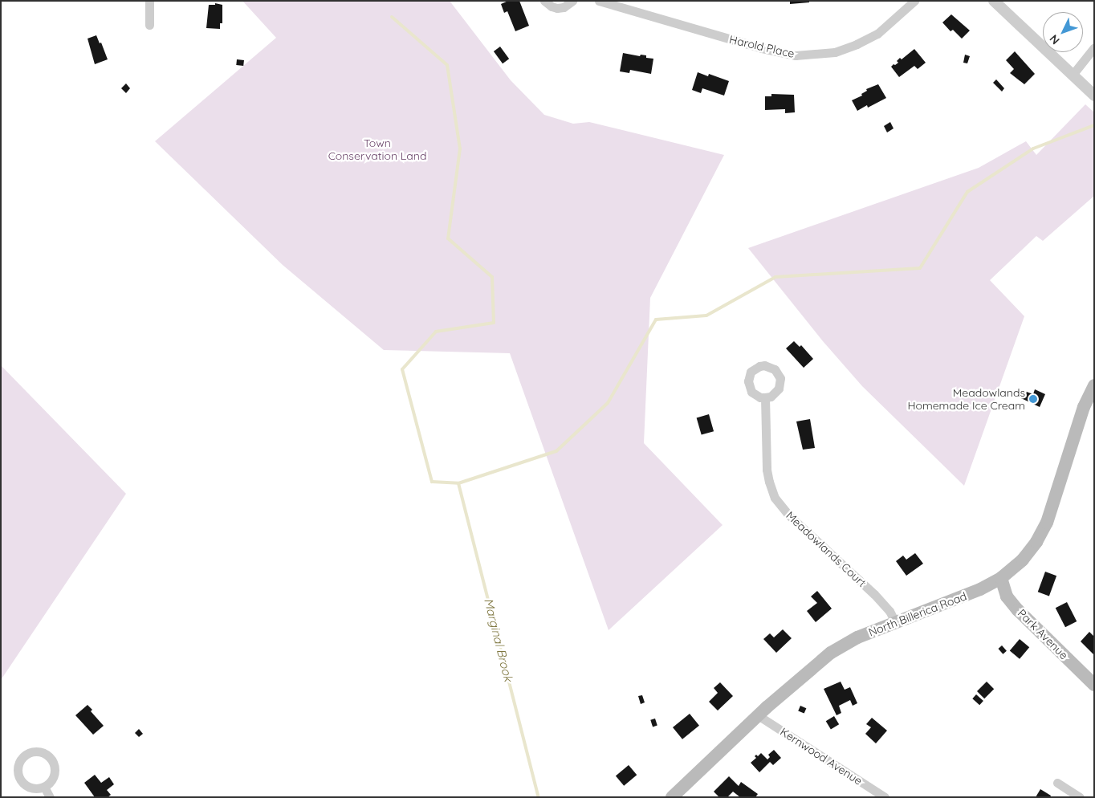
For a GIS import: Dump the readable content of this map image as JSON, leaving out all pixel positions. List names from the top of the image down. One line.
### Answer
{"streets":{"main road":["North Billerica Road","Park Avenue"],"street":["Harold Place","Meadowlands Court","Kernwood Avenue"]},"crossings":[["Meadowlands Court","North Billerica Road"],["North Billerica Road","Park Avenue"],["North Billerica Road","Kernwood Avenue"]],"water":["Marginal Brook"],"parks":["Town Conservation Land"],"places":["Meadowlands Homemade Ice Cream"],"north":"bottom left"}
